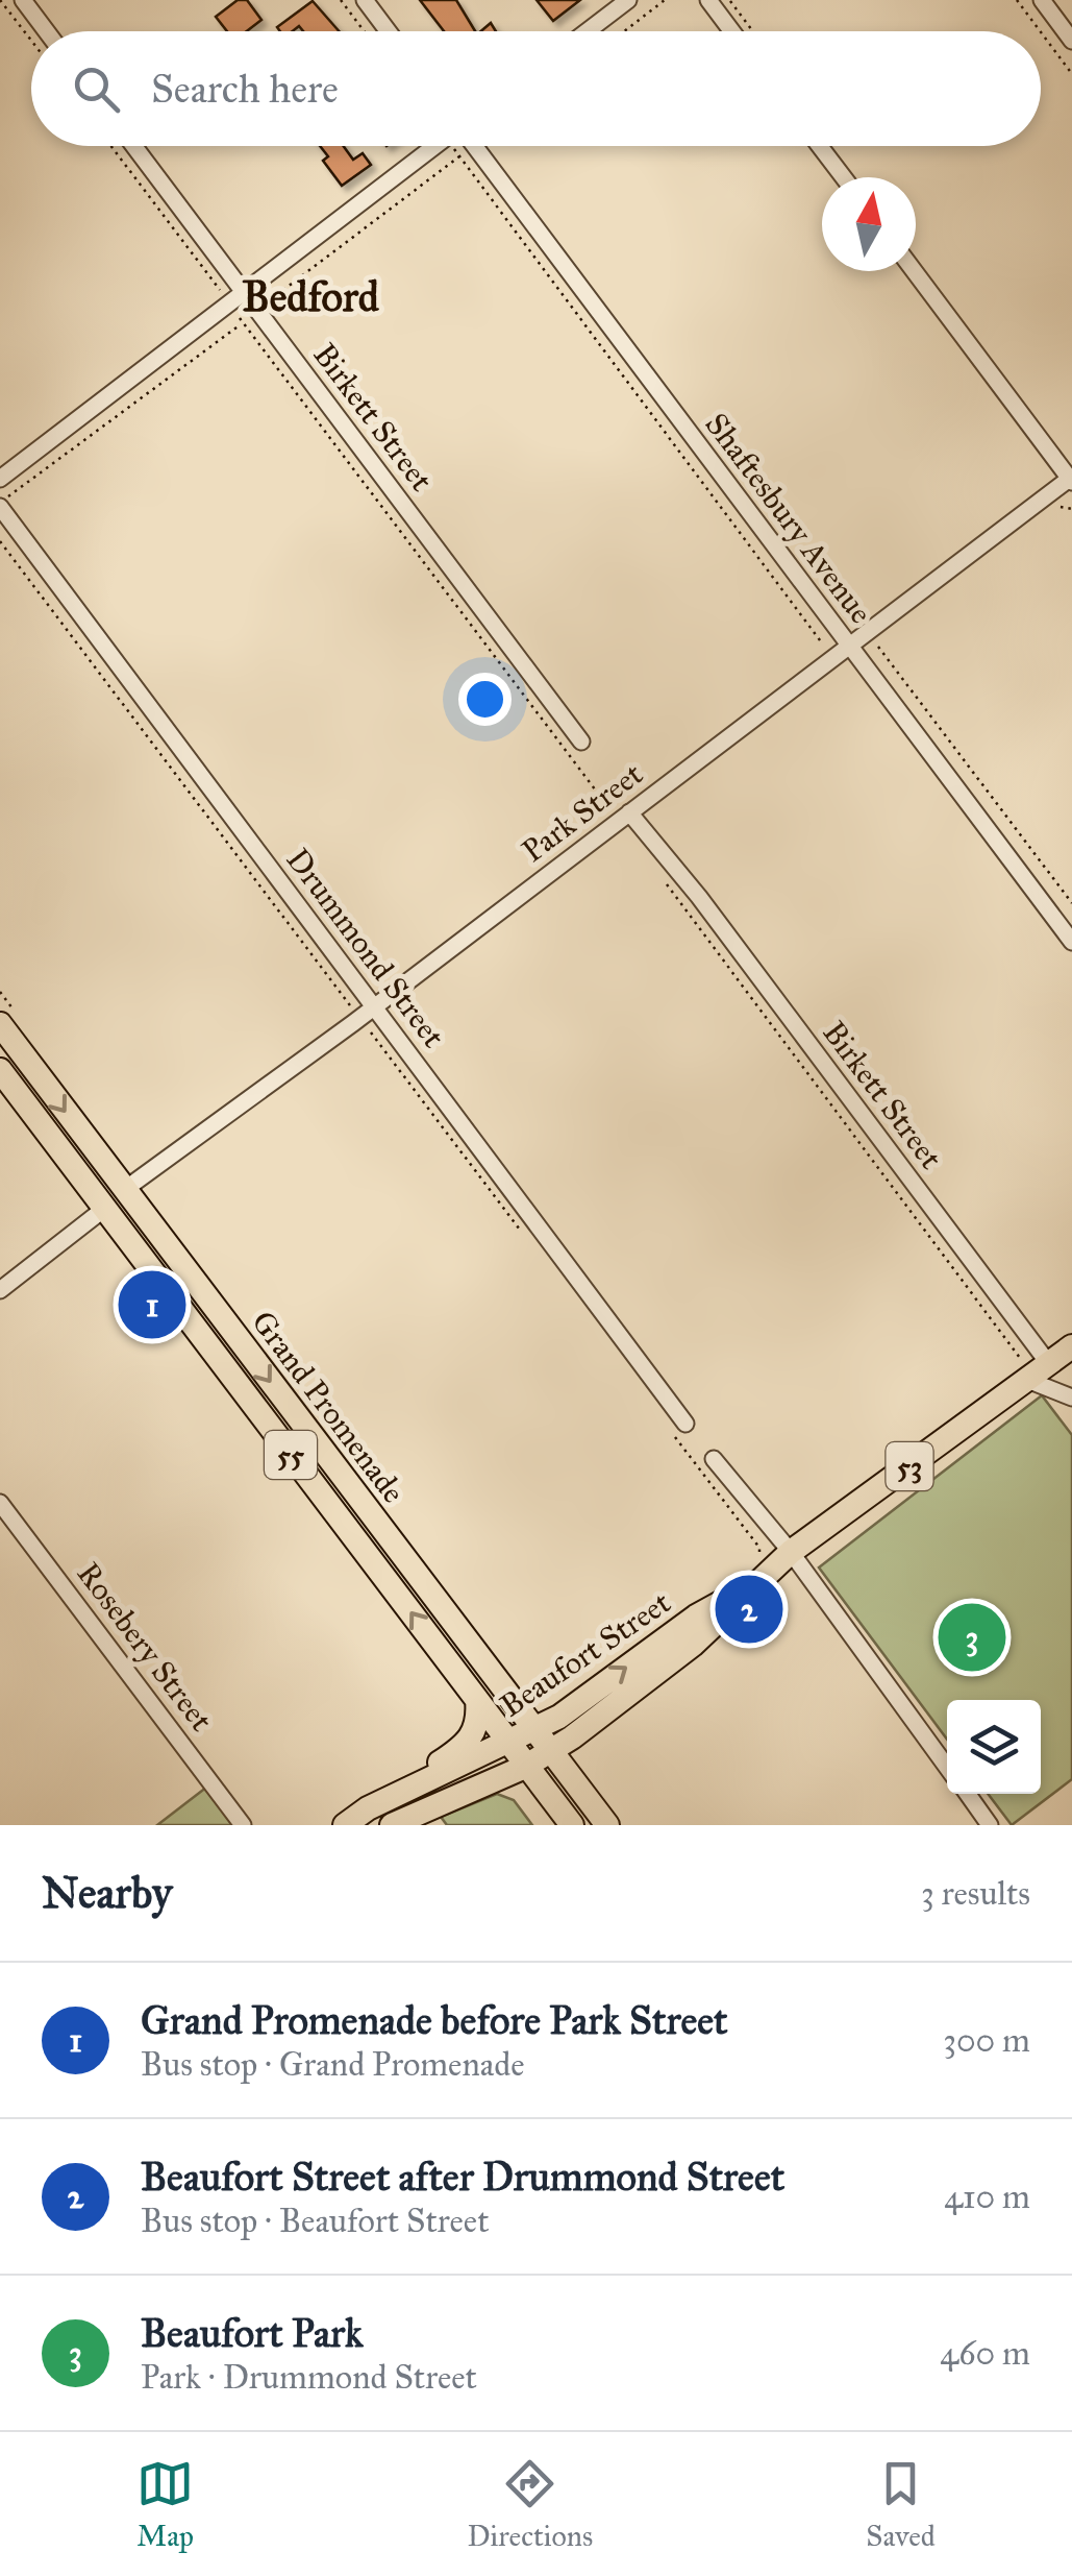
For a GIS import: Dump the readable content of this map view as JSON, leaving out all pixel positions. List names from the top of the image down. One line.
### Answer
{"streets":{"main road":["Grand Promenade","55","53","Beaufort Street"],"street":["Birkett Street","Shaftesbury Avenue","Park Street","Drummond Street","Rosebery Street"]},"crossings":[["Birkett Street","Park Street"],["Birkett Street","Beaufort Street"],["Shaftesbury Avenue","Park Street"],["Park Street","Drummond Street"],["Park Street","Grand Promenade"],["Grand Promenade","Beaufort Street"]],"districts":["Bedford"],"north":"top","page":{"search":"Search here","pins":["1","2","3"],"heading":["Nearby","3 results"],"list":[{"mark":"1","name":"Grand Promenade before Park Street","note":"Bus stop · Grand Promenade","value":"300 m"},{"mark":"2","name":"Beaufort Street after Drummond Street","note":"Bus stop · Beaufort Street","value":"410 m"},{"mark":"3","name":"Beaufort Park","note":"Park · Drummond Street","value":"460 m"}],"nav":["Map","Directions","Saved"]}}
